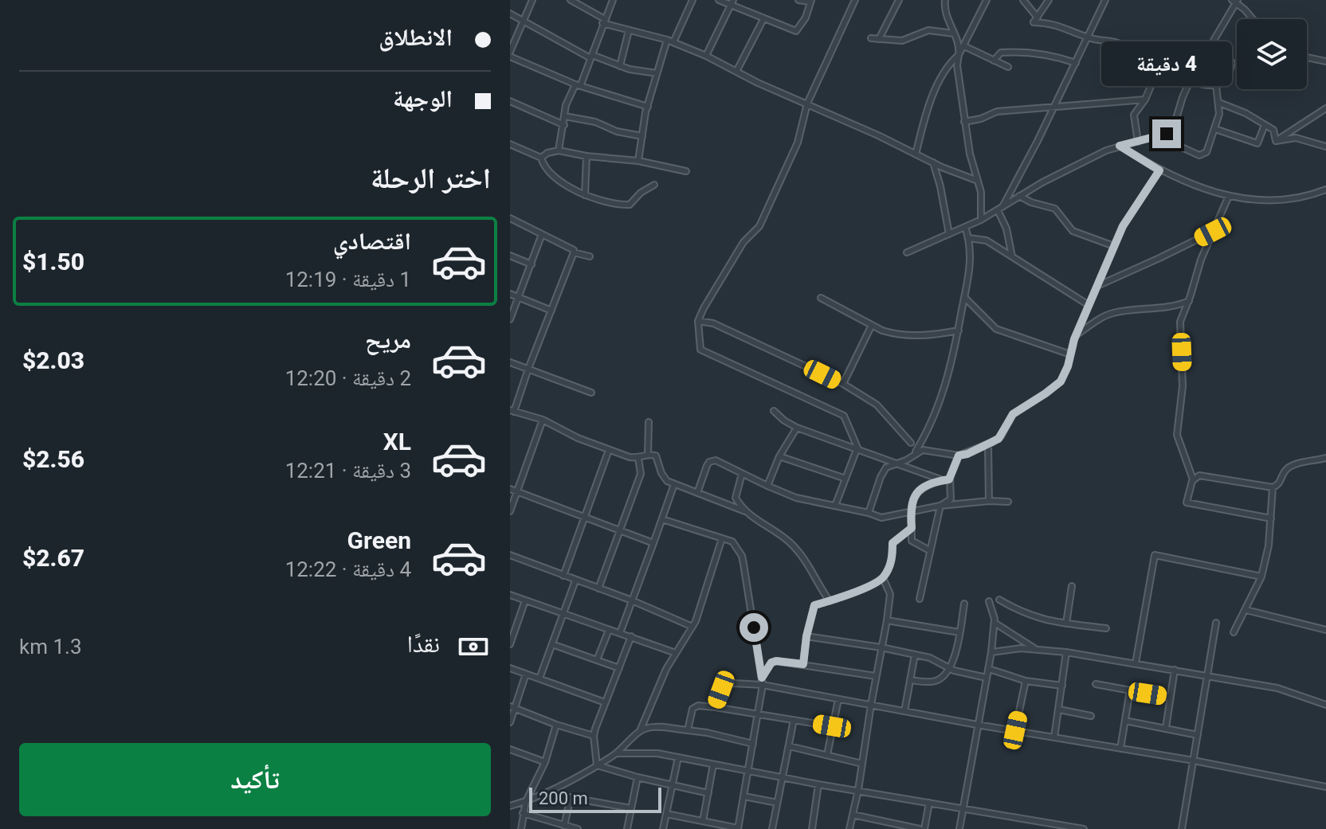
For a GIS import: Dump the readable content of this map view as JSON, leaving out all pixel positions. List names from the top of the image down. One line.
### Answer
{"scale_bar":"200 m","page":{"banner":["الانطلاق","الوجهة"],"bubble":"4 دقيقة","heading":"اختر الرحلة","list":[{"name":"اقتصادي","note":"1 دقيقة · 12:19","value":"$1.50"},{"name":"مريح","note":"2 دقيقة · 12:20","value":"$2.03"},{"name":"XL","note":"3 دقيقة · 12:21","value":"$2.56"},{"name":"Green","note":"4 دقيقة · 12:22","value":"$2.67"}],"pay":["نقدًا","1.3 km"],"buttons":"تأكيد","scale":"200 m"}}
